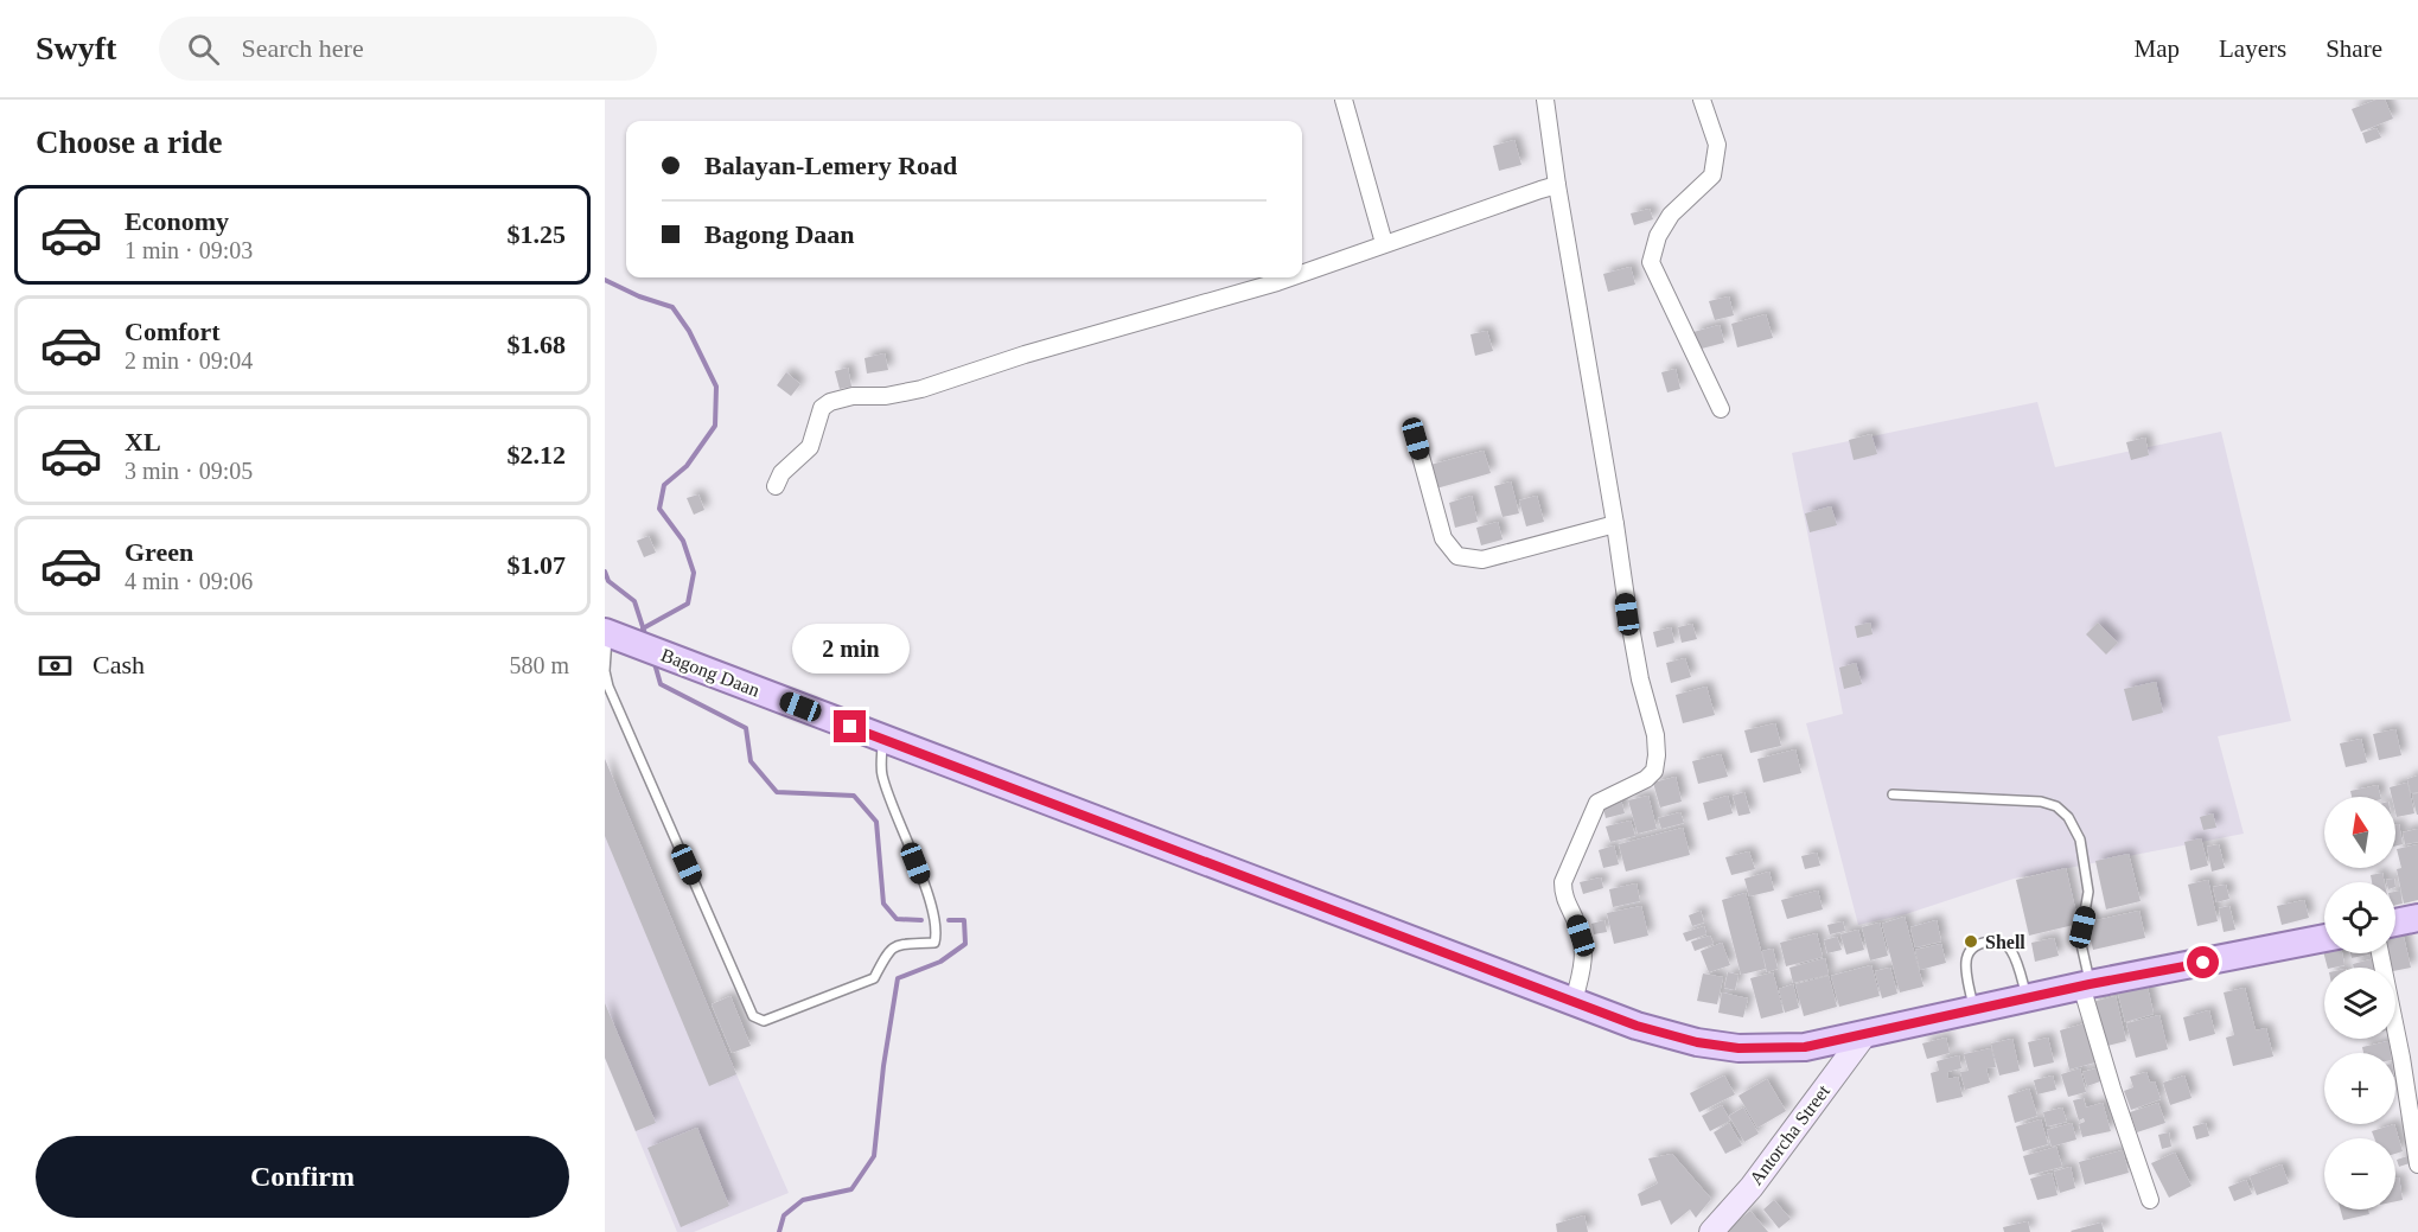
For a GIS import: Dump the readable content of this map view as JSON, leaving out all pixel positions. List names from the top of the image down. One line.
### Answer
{"streets":{"main road":["Bagong Daan","Antorcha Street"]},"crossings":[["Bagong Daan","Antorcha Street"]],"places":["Shell"],"north":"top","page":{"header":"Swyft","search":"Search here","nav":["Map","Layers","Share"],"heading":"Choose a ride","banner":["Balayan-Lemery Road","Bagong Daan"],"list":[{"name":"Economy","note":"1 min · 09:03","value":"$1.25"},{"name":"Comfort","note":"2 min · 09:04","value":"$1.68"},{"name":"XL","note":"3 min · 09:05","value":"$2.12"},{"name":"Green","note":"4 min · 09:06","value":"$1.07"}],"bubble":"2 min","pay":["Cash","580 m"],"map_buttons":["+","−"],"buttons":"Confirm"}}
